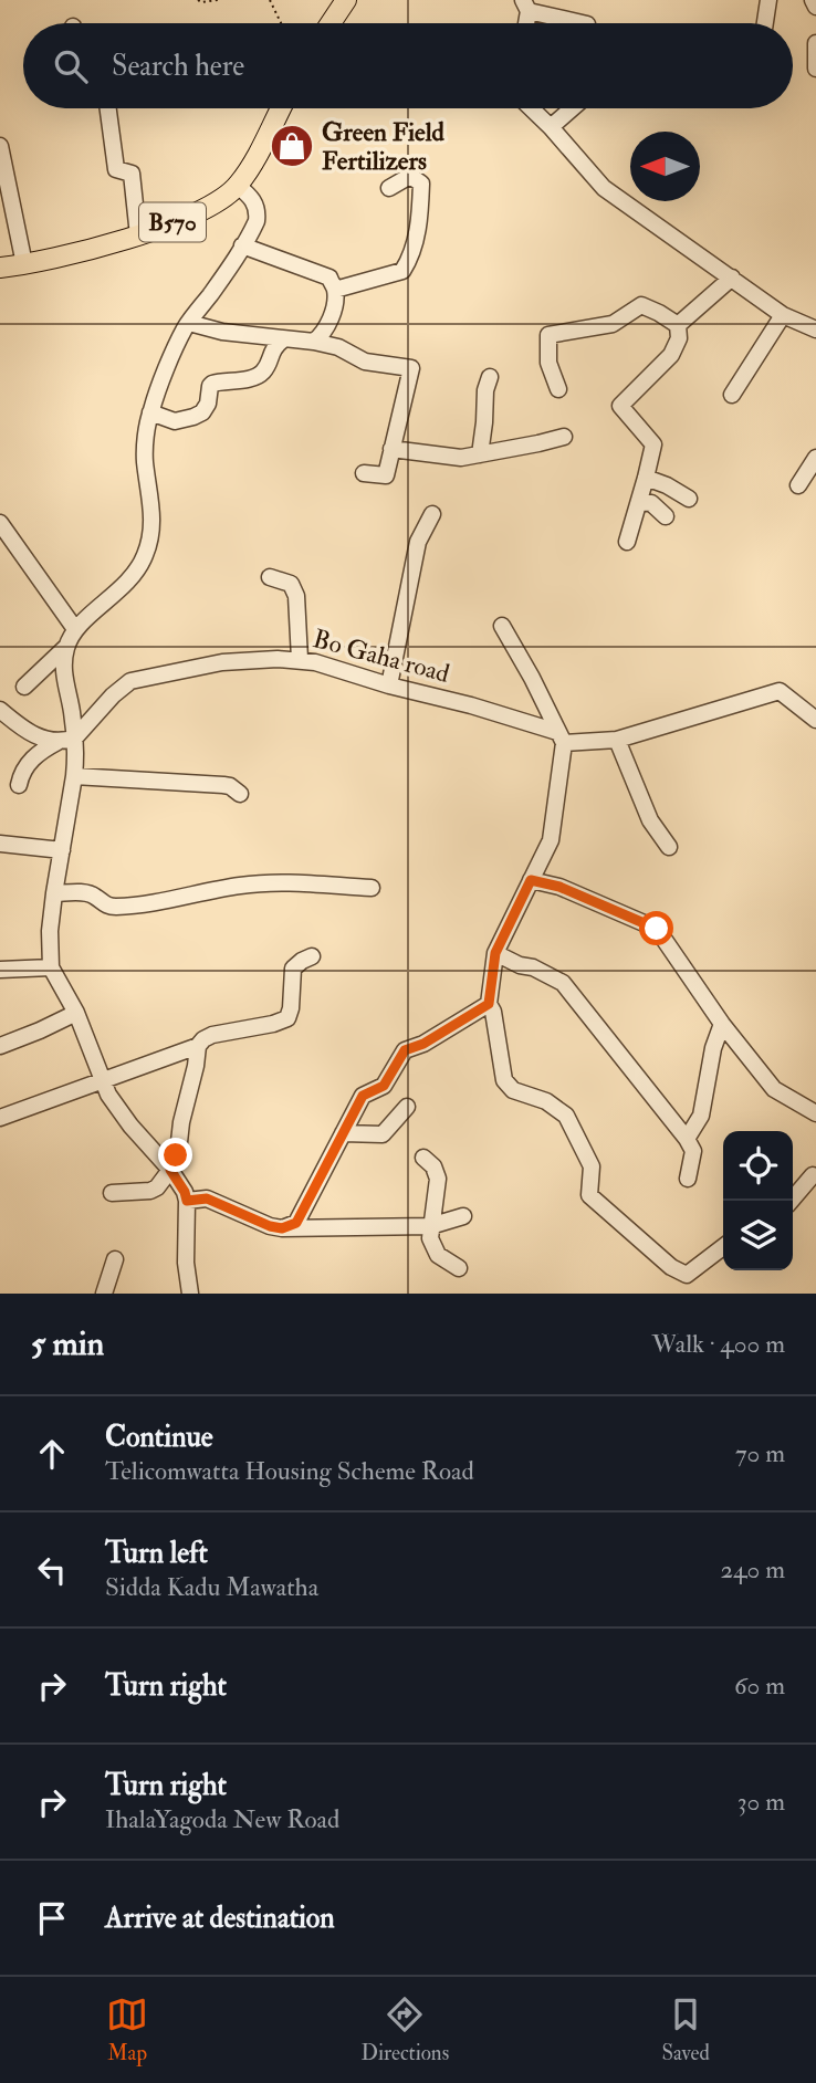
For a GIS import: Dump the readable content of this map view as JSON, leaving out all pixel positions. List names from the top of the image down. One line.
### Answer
{"streets":{"main road":["B570"],"street":["Bo Gaha road"]},"places":{"shop":["Green Field Fertilizers"]},"north":"left","page":{"search":"Search here","heading":["5 min","Walk · 400 m"],"list":[["Continue","Telicomwatta Housing Scheme Road","70 m"],["Turn left","Sidda Kadu Mawatha","240 m"],["Turn right","60 m"],["Turn right","IhalaYagoda New Road","30 m"],"Arrive at destination"],"nav":["Map","Directions","Saved"]}}
